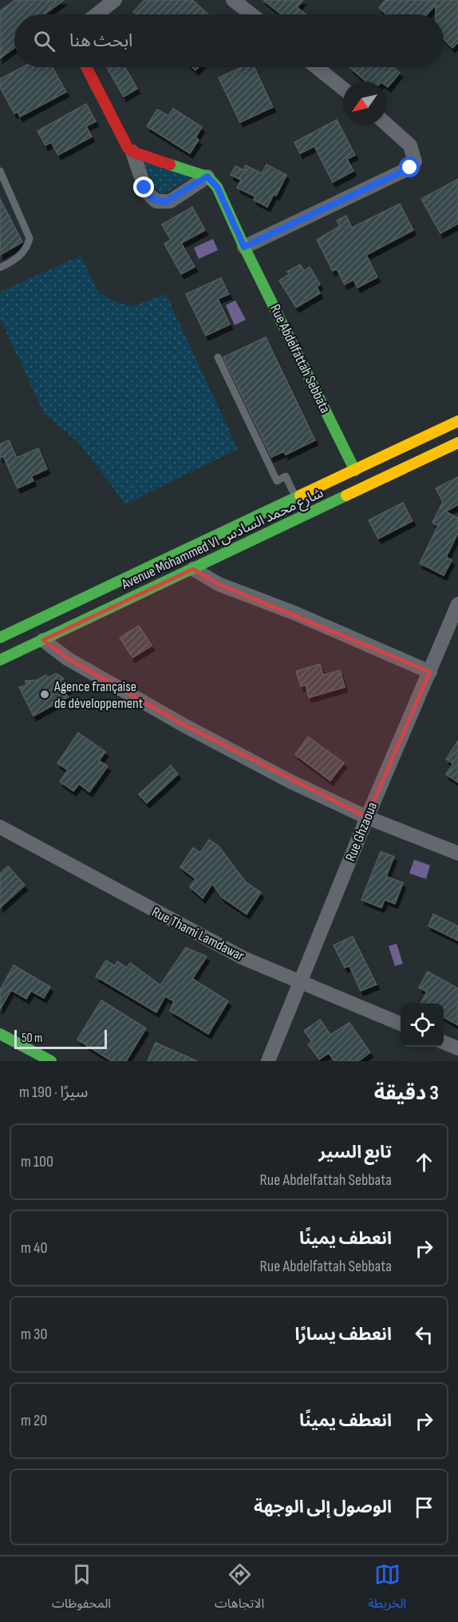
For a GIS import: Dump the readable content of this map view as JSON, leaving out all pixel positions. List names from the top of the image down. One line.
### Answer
{"streets":{"main road":["Rue Abdelfattah Sebbata","Avenue Mohammed VI شارع محمد السادس"],"street":["Rue Ghzaoua","Rue Thami Lamdawar"]},"crossings":[["Rue Abdelfattah Sebbata","Avenue Mohammed VI شارع محمد السادس"],["Rue Ghzaoua","Rue Thami Lamdawar"]],"places":["Agence française de développement"],"scale_bar":"50 m","north":"bottom left","page":{"search":"ابحث هنا","scale":"50 m","heading":["3 دقيقة","سيرًا · 190 m"],"list":[["تابع السير","Rue Abdelfattah Sebbata","100 m"],["انعطف يمينًا","Rue Abdelfattah Sebbata","40 m"],["انعطف يسارًا","30 m"],["انعطف يمينًا","20 m"],"الوصول إلى الوجهة"],"nav":["الخريطة","الاتجاهات","المحفوظات"]}}
